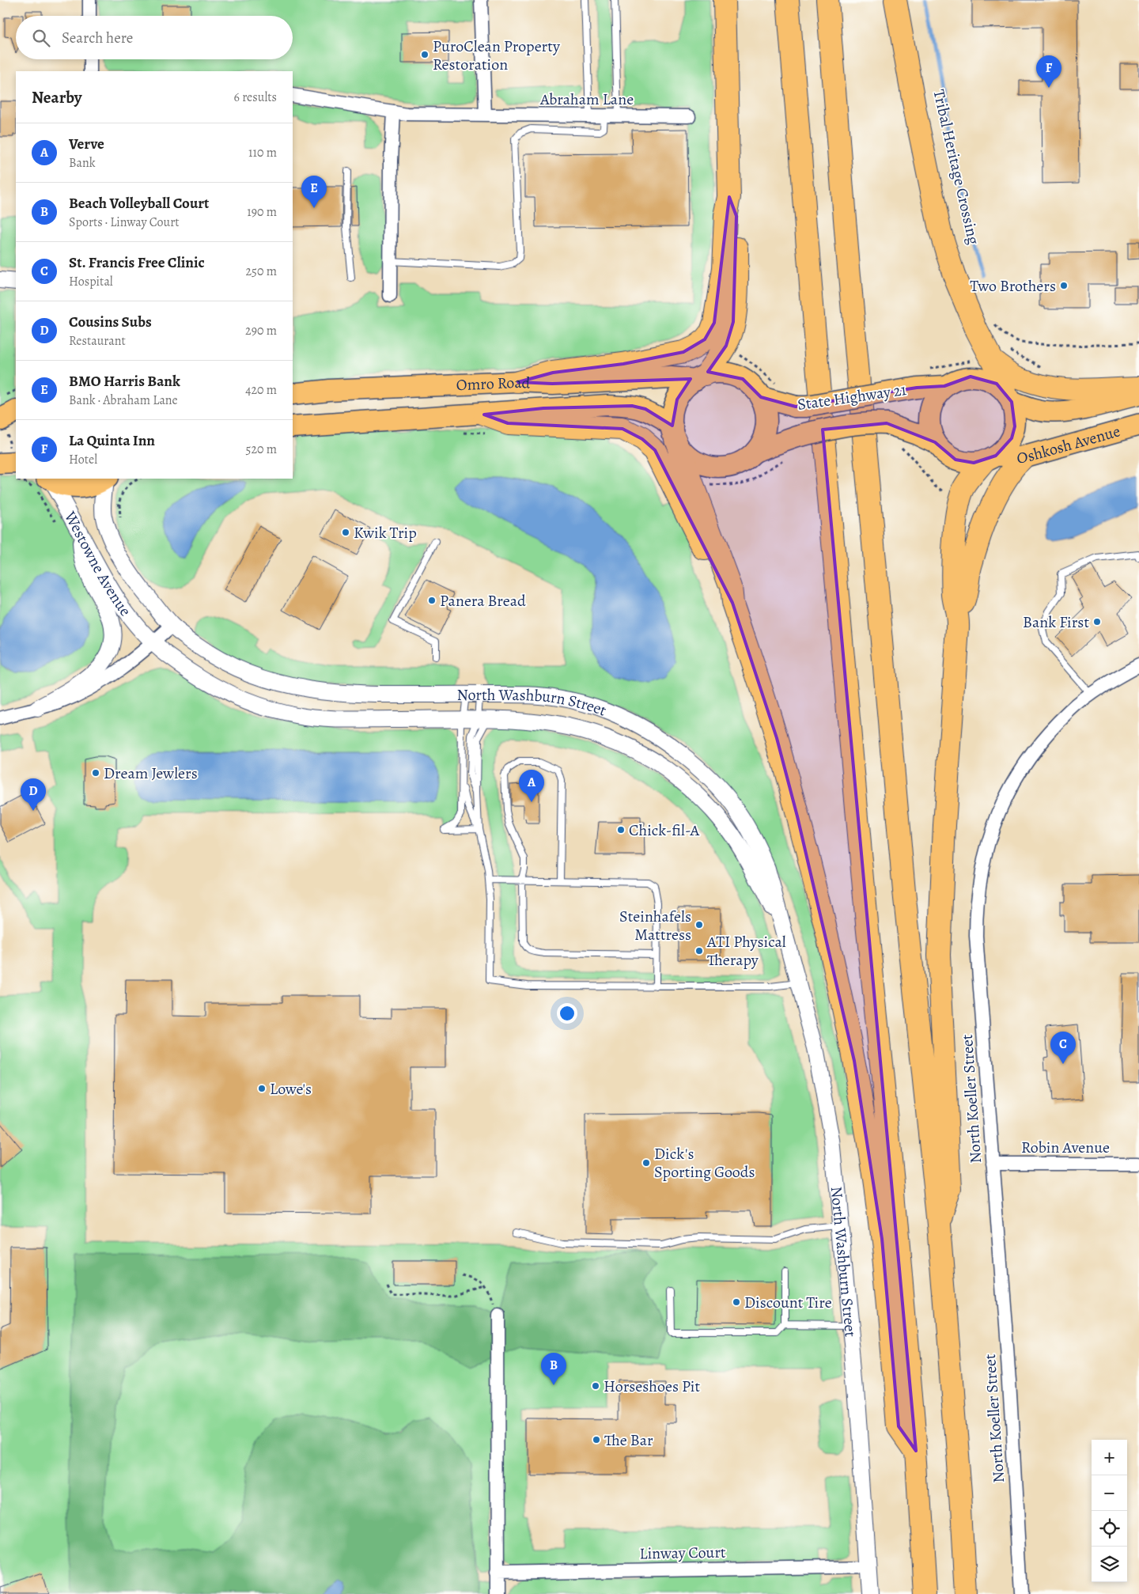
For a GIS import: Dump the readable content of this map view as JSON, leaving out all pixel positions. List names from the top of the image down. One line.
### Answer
{"streets":{"highway":["Omro Road","State Highway 21"],"main road":["Oshkosh Avenue"],"street":["Abraham Lane","Westowne Avenue","North Washburn Street","North Koeller Street","Robin Avenue","Linway Court"]},"crossings":[["Omro Road","State Highway 21"],["State Highway 21","Oshkosh Avenue"],["Westowne Avenue","North Washburn Street"],["North Washburn Street","Linway Court"],["North Koeller Street","Robin Avenue"]],"places":["PuroClean Property Restoration","Two Brothers","Kwik Trip","Panera Bread","Bank First","Dream Jewlers","Chick-fil-A","Steinhafels Mattress","ATI Physical Therapy","Lowe's","Dick's Sporting Goods","Discount Tire","Horseshoes Pit","The Bar"],"page":{"search":"Search here","pins":["F","E","A","D","C","B"],"heading":["Nearby","6 results"],"list":[{"mark":"A","name":"Verve","note":"Bank","value":"110 m"},{"mark":"B","name":"Beach Volleyball Court","note":"Sports · Linway Court","value":"190 m"},{"mark":"C","name":"St. Francis Free Clinic","note":"Hospital","value":"250 m"},{"mark":"D","name":"Cousins Subs","note":"Restaurant","value":"290 m"},{"mark":"E","name":"BMO Harris Bank","note":"Bank · Abraham Lane","value":"420 m"},{"mark":"F","name":"La Quinta Inn","note":"Hotel","value":"520 m"}],"map_buttons":["+","−"]}}
